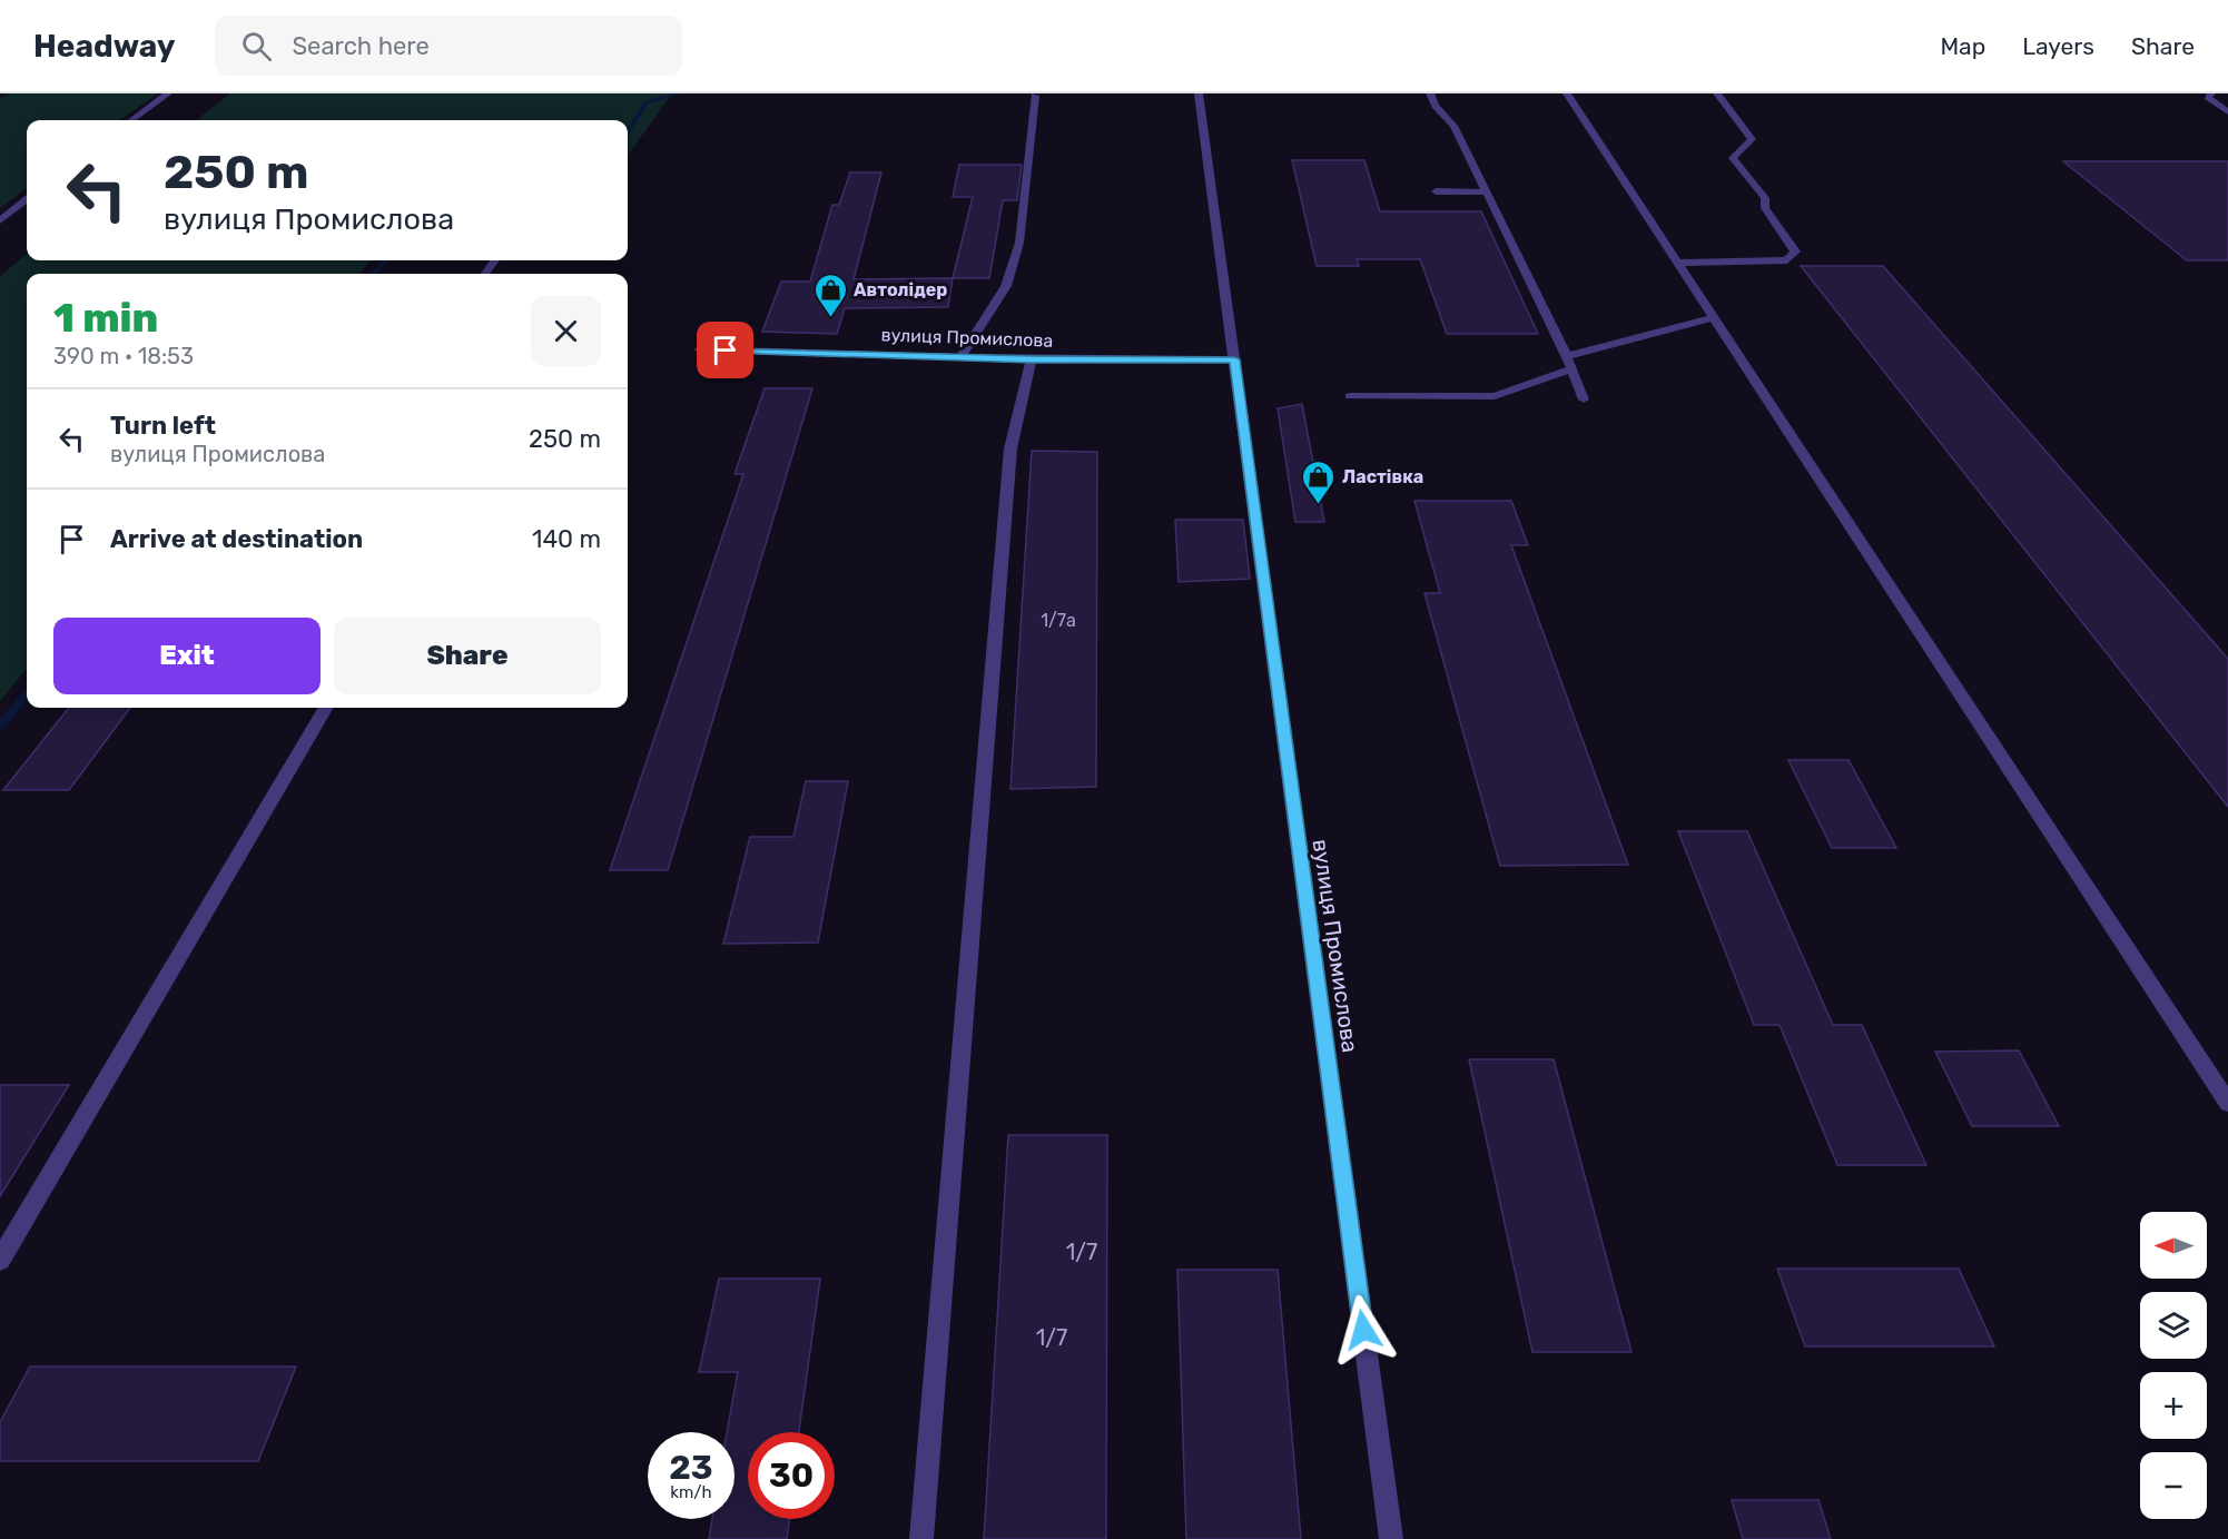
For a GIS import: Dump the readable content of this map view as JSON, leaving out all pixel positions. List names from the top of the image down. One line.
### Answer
{"streets":{"street":["вулиця Промислова"]},"places":{"shop":["Автолідер","Ластівка"]},"house_numbers":["1/7а","1/7","1/7"],"north":"left","page":{"header":"Headway","search":"Search here","nav":["Map","Layers","Share"],"turn":["250 m","вулиця Промислова"],"heading":["1 min","390 m · 18:53"],"list":[{"name":"Turn left","note":"вулиця Промислова","value":"250 m"},{"name":"Arrive at destination","value":"140 m"}],"buttons":["Exit","Share"],"map_buttons":["+","−"],"speed":"23 km/h","limit":"30"}}
